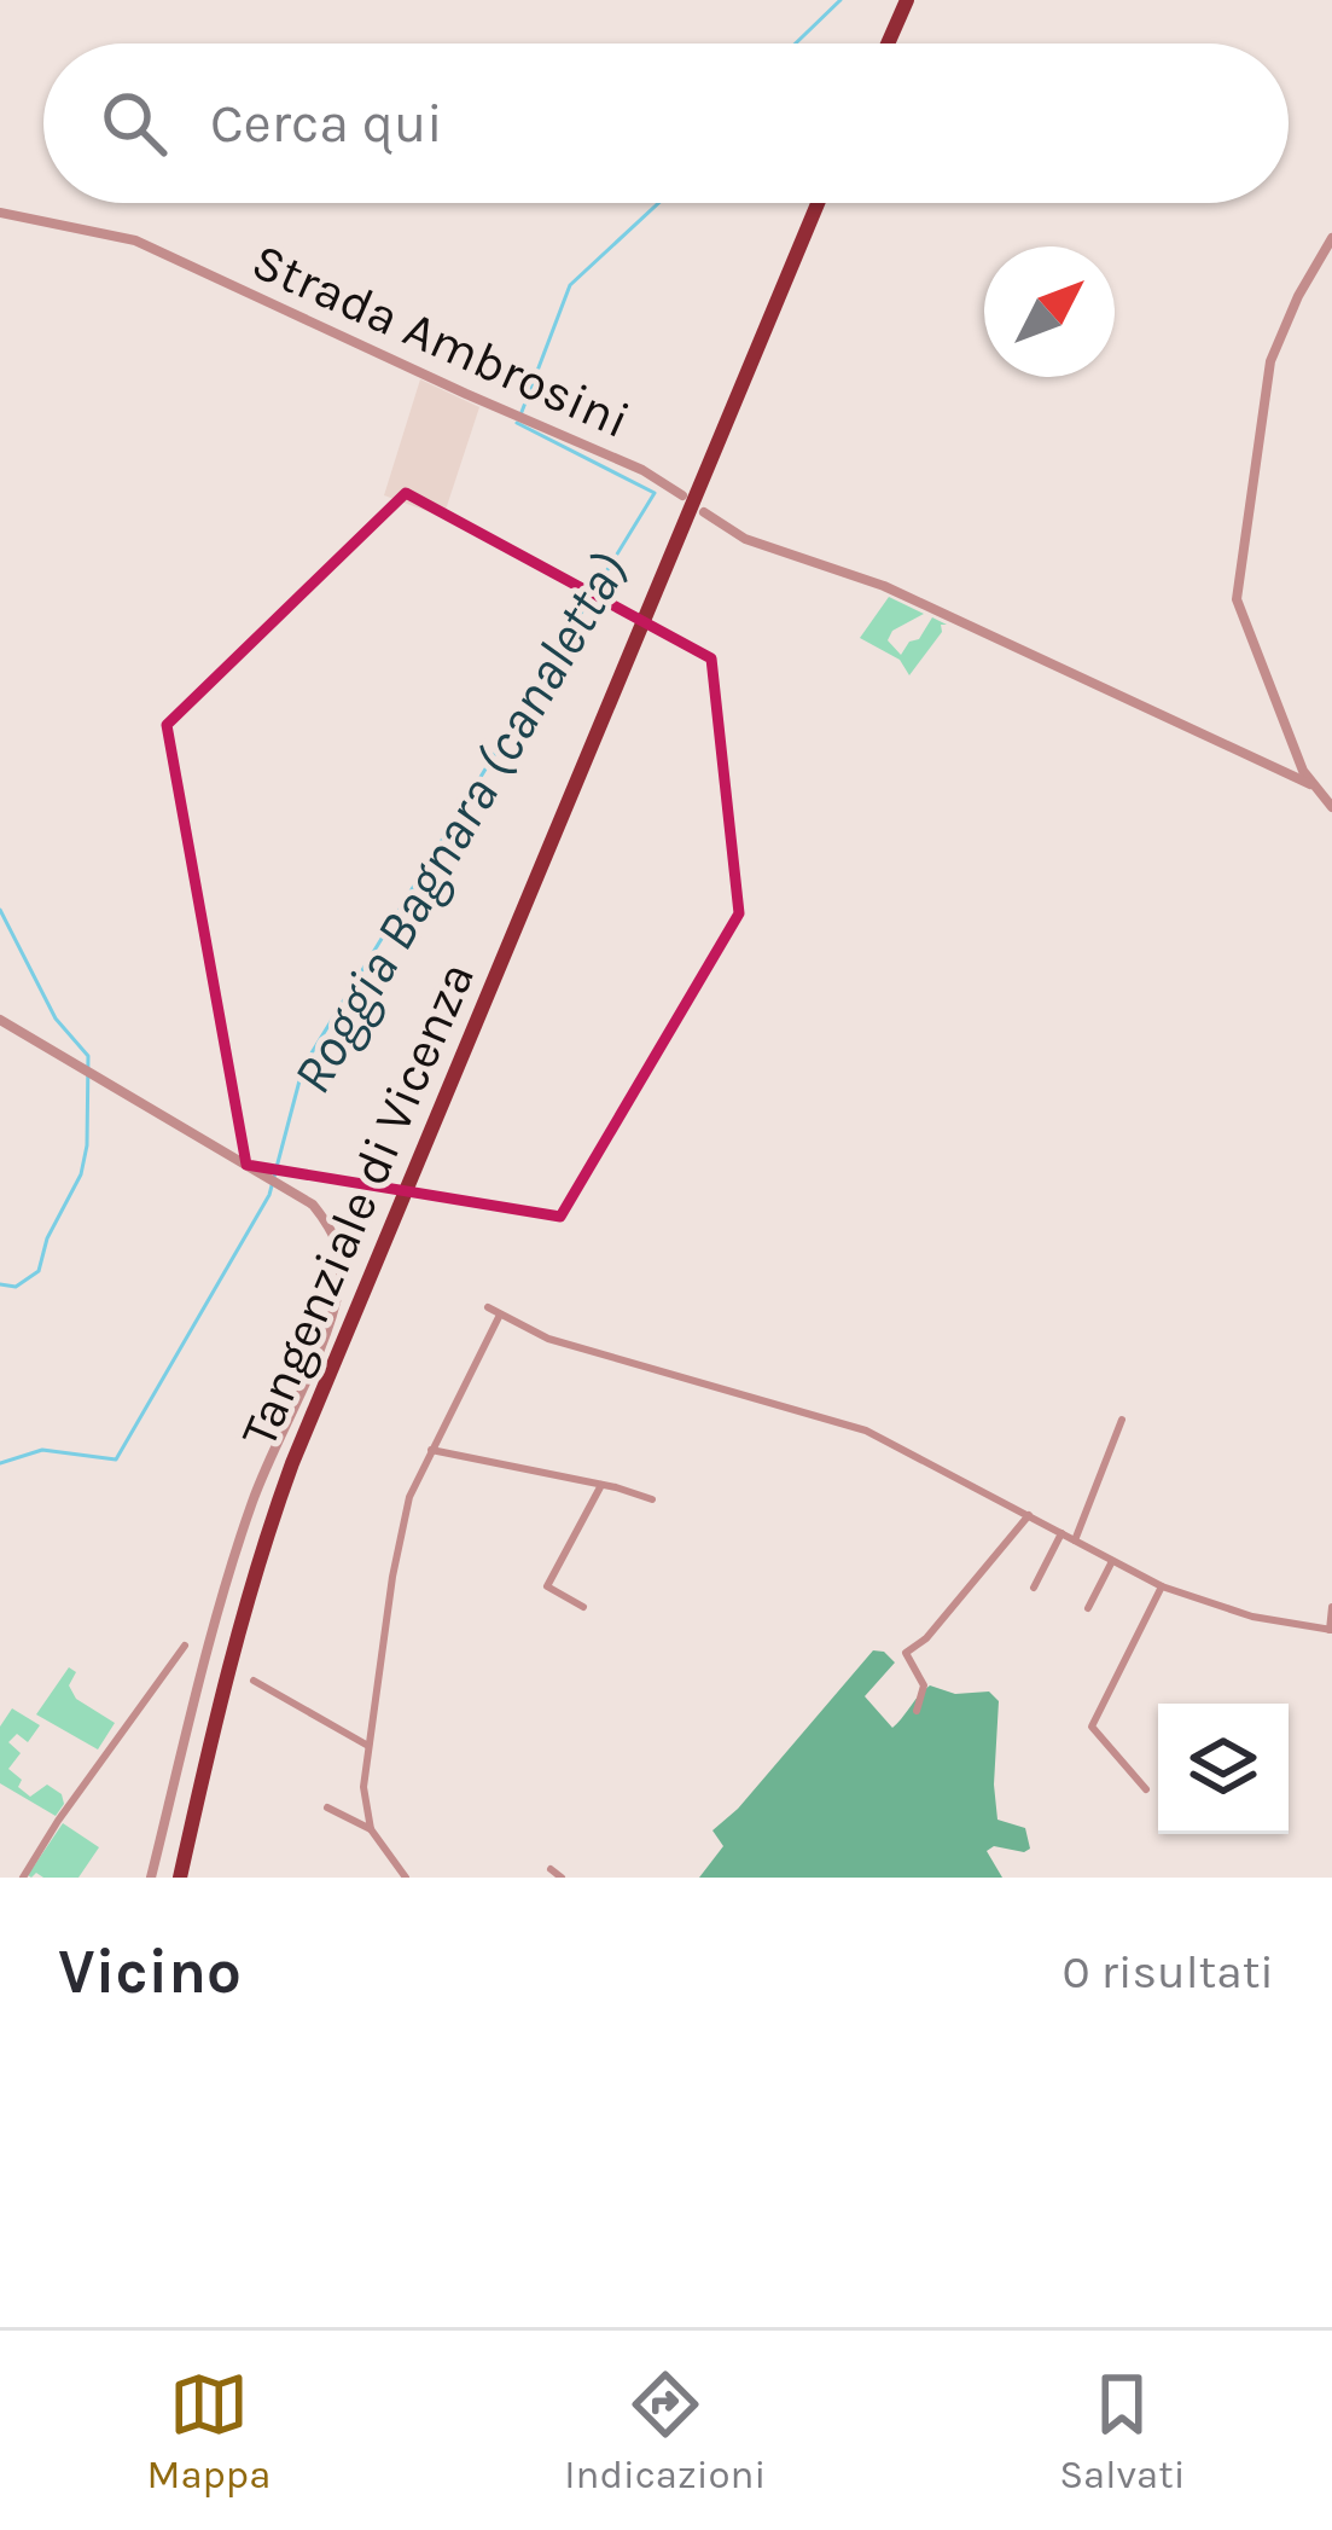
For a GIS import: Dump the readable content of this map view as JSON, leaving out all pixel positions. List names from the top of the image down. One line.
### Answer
{"streets":{"highway":["Tangenziale di Vicenza"],"street":["Strada Ambrosini"]},"water":["Roggia Bagnara (canaletta)"],"north":"top right","page":{"search":"Cerca qui","heading":["Vicino","0 risultati"],"nav":["Mappa","Indicazioni","Salvati"]}}
